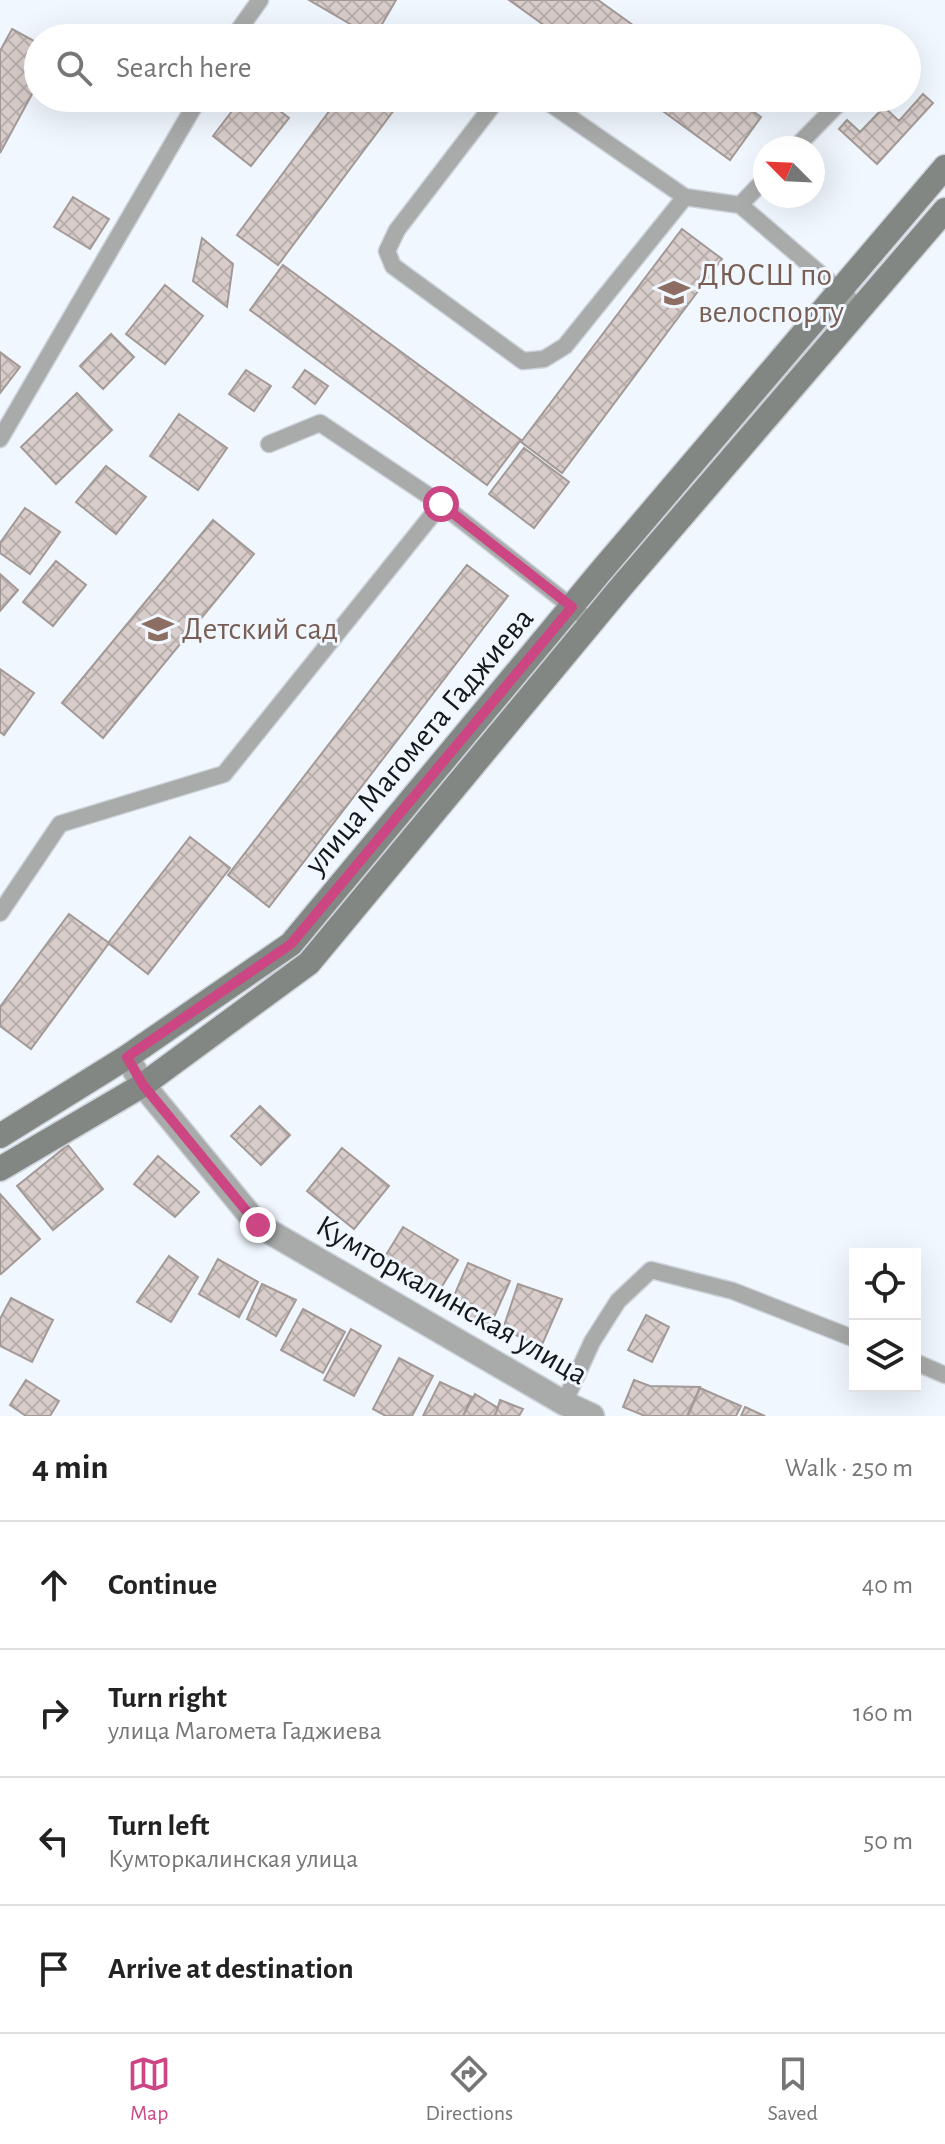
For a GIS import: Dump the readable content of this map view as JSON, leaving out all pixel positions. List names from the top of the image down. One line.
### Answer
{"streets":{"main road":["улица Магомета Гаджиева"],"street":["Кумторкалинская улица"]},"crossings":[["улица Магомета Гаджиева","Кумторкалинская улица"]],"places":{"school or university":["ДЮСШ по велоспорту","Детский сад"]},"north":"top left","page":{"search":"Search here","heading":["4 min","Walk · 250 m"],"list":[["Continue","40 m"],["Turn right","улица Магомета Гаджиева","160 m"],["Turn left","Кумторкалинская улица","50 m"],"Arrive at destination"],"nav":["Map","Directions","Saved"]}}
